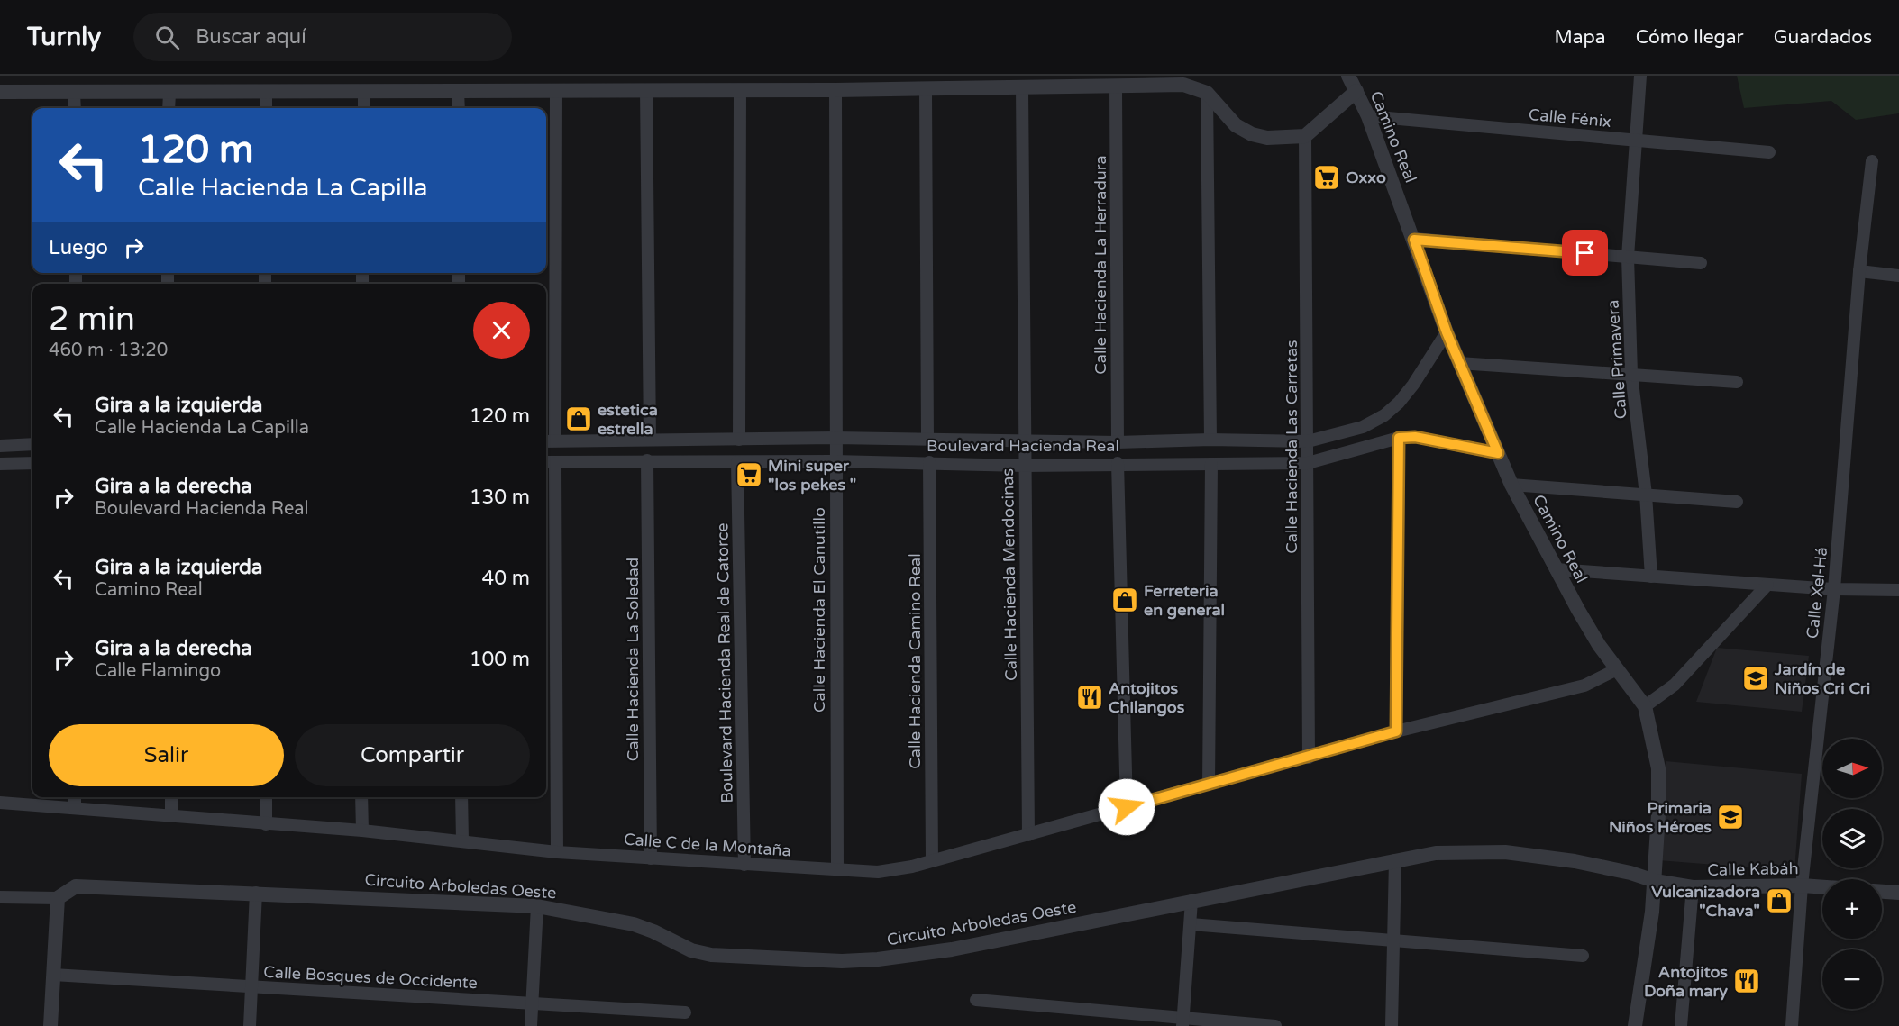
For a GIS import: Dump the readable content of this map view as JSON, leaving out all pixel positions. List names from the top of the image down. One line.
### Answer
{"streets":{"street":["Calle Fénix","Camino Real","Calle Hacienda La Herradura","Calle Primavera","Boulevard Hacienda Real","Calle Hacienda Las Carretas","Calle Hacienda Mendocinas","Calle Xel-Há","Calle Hacienda El Canutillo","Calle Hacienda La Soledad","Calle Hacienda Camino Real","Boulevard Hacienda Real de Catorce","Calle C de la Montaña","Calle Kabáh","Circuito Arboledas Oeste","Calle Bosques de Occidente"]},"crossings":[["Calle Fénix","Camino Real"],["Calle Fénix","Calle Primavera"],["Camino Real","Boulevard Hacienda Real"],["Camino Real","Calle C de la Montaña"],["Camino Real","Calle Kabáh"],["Camino Real","Circuito Arboledas Oeste"],["Calle Hacienda La Herradura","Boulevard Hacienda Real"],["Boulevard Hacienda Real","Calle Hacienda Las Carretas"],["Boulevard Hacienda Real","Calle Hacienda Mendocinas"],["Boulevard Hacienda Real","Calle Hacienda El Canutillo"],["Boulevard Hacienda Real","Calle Hacienda La Soledad"],["Boulevard Hacienda Real","Calle Hacienda Camino Real"],["Boulevard Hacienda Real","Boulevard Hacienda Real de Catorce"],["Calle Hacienda Las Carretas","Calle C de la Montaña"],["Calle Hacienda Mendocinas","Calle C de la Montaña"],["Calle Xel-Há","Calle Kabáh"],["Calle Hacienda El Canutillo","Calle C de la Montaña"],["Calle Hacienda La Soledad","Calle C de la Montaña"],["Calle Hacienda Camino Real","Calle C de la Montaña"],["Boulevard Hacienda Real de Catorce","Calle C de la Montaña"],["Calle Kabáh","Circuito Arboledas Oeste"]],"places":{"supermarket":["Oxxo","Mini super \"los pekes \""],"shop":["estetica estrella","Ferreteria en general","Vulcanizadora \"Chava\""],"school or university":["Jardín de Niños Cri Cri","Primaria Niños Héroes"],"restaurant":["Antojitos Chilangos","Antojitos Doña mary"]},"north":"right","page":{"header":"Turnly","search":"Buscar aquí","nav":["Mapa","Cómo llegar","Guardados"],"turn":["120 m","Calle Hacienda La Capilla"],"then":"Luego","heading":["2 min","460 m · 13:20"],"list":[{"name":"Gira a la izquierda","note":"Calle Hacienda La Capilla","value":"120 m"},{"name":"Gira a la derecha","note":"Boulevard Hacienda Real","value":"130 m"},{"name":"Gira a la izquierda","note":"Camino Real","value":"40 m"},{"name":"Gira a la derecha","note":"Calle Flamingo","value":"100 m"}],"buttons":["Salir","Compartir"],"map_buttons":["+","−"]}}
